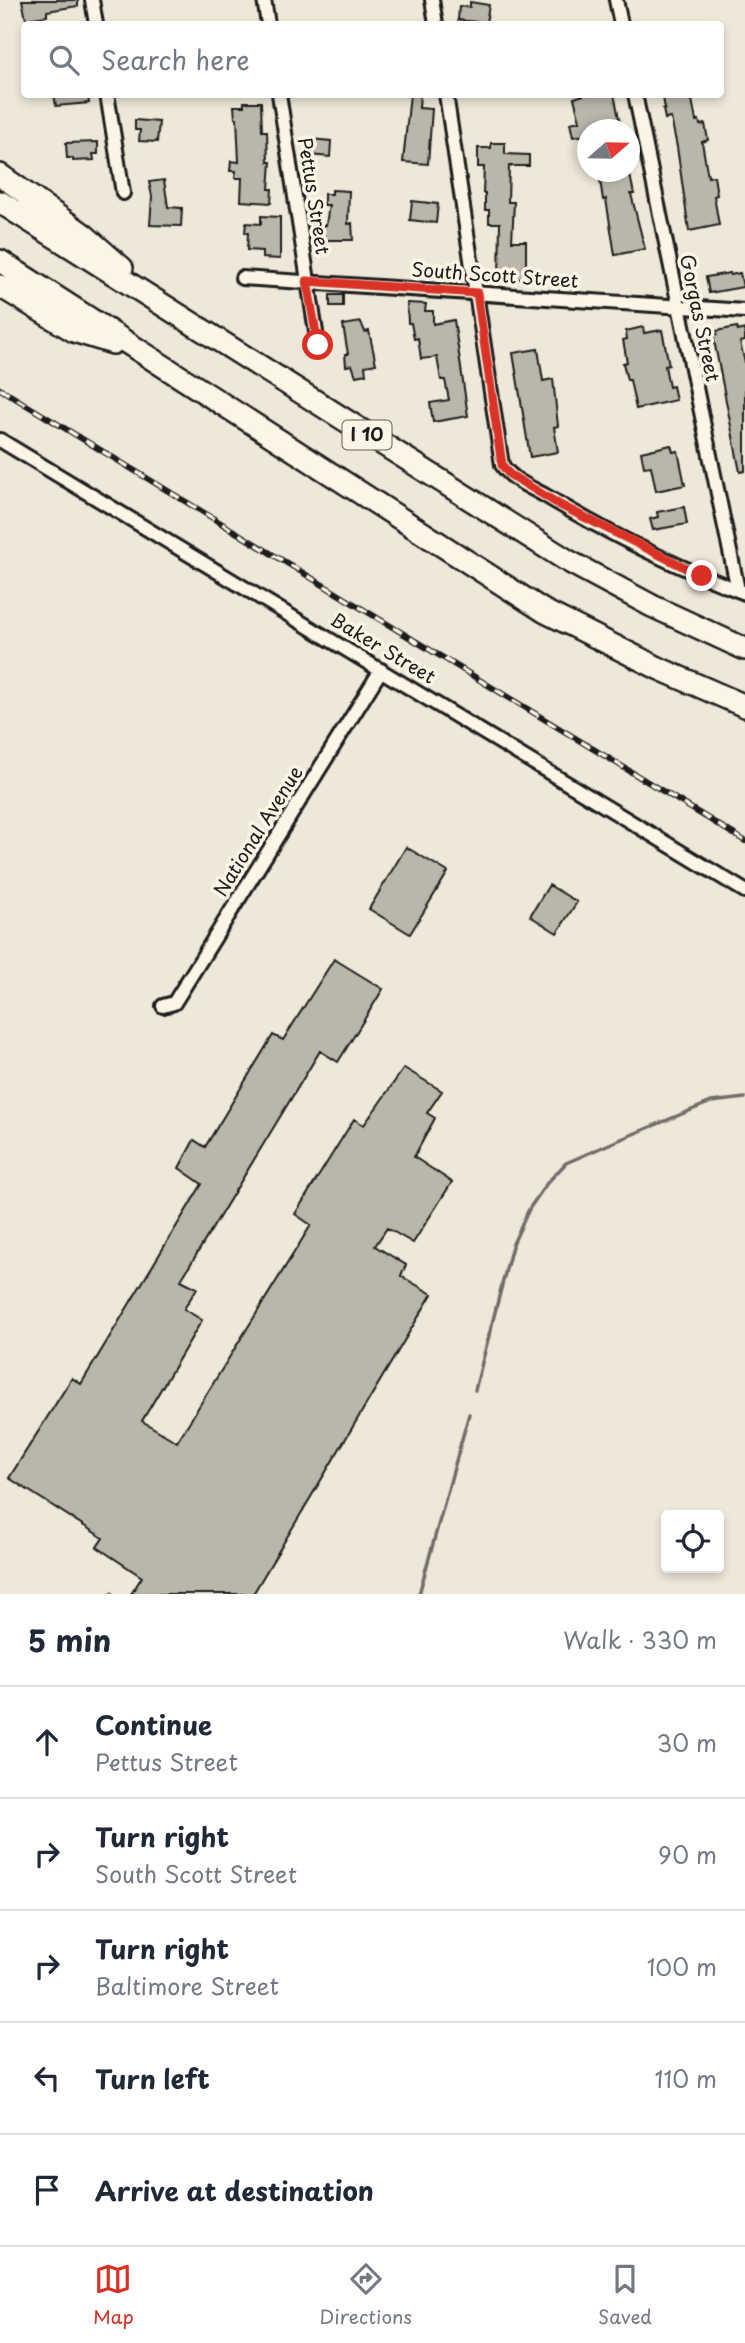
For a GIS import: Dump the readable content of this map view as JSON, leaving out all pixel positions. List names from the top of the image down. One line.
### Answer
{"streets":{"highway":["I 10"],"street":["Pettus Street","South Scott Street","Gorgas Street","Baker Street","National Avenue"]},"crossings":[["Pettus Street","South Scott Street"],["South Scott Street","Gorgas Street"],["Baker Street","National Avenue"]],"north":"right","page":{"search":"Search here","heading":["5 min","Walk · 330 m"],"list":[["Continue","Pettus Street","30 m"],["Turn right","South Scott Street","90 m"],["Turn right","Baltimore Street","100 m"],["Turn left","110 m"],"Arrive at destination"],"nav":["Map","Directions","Saved"]}}
